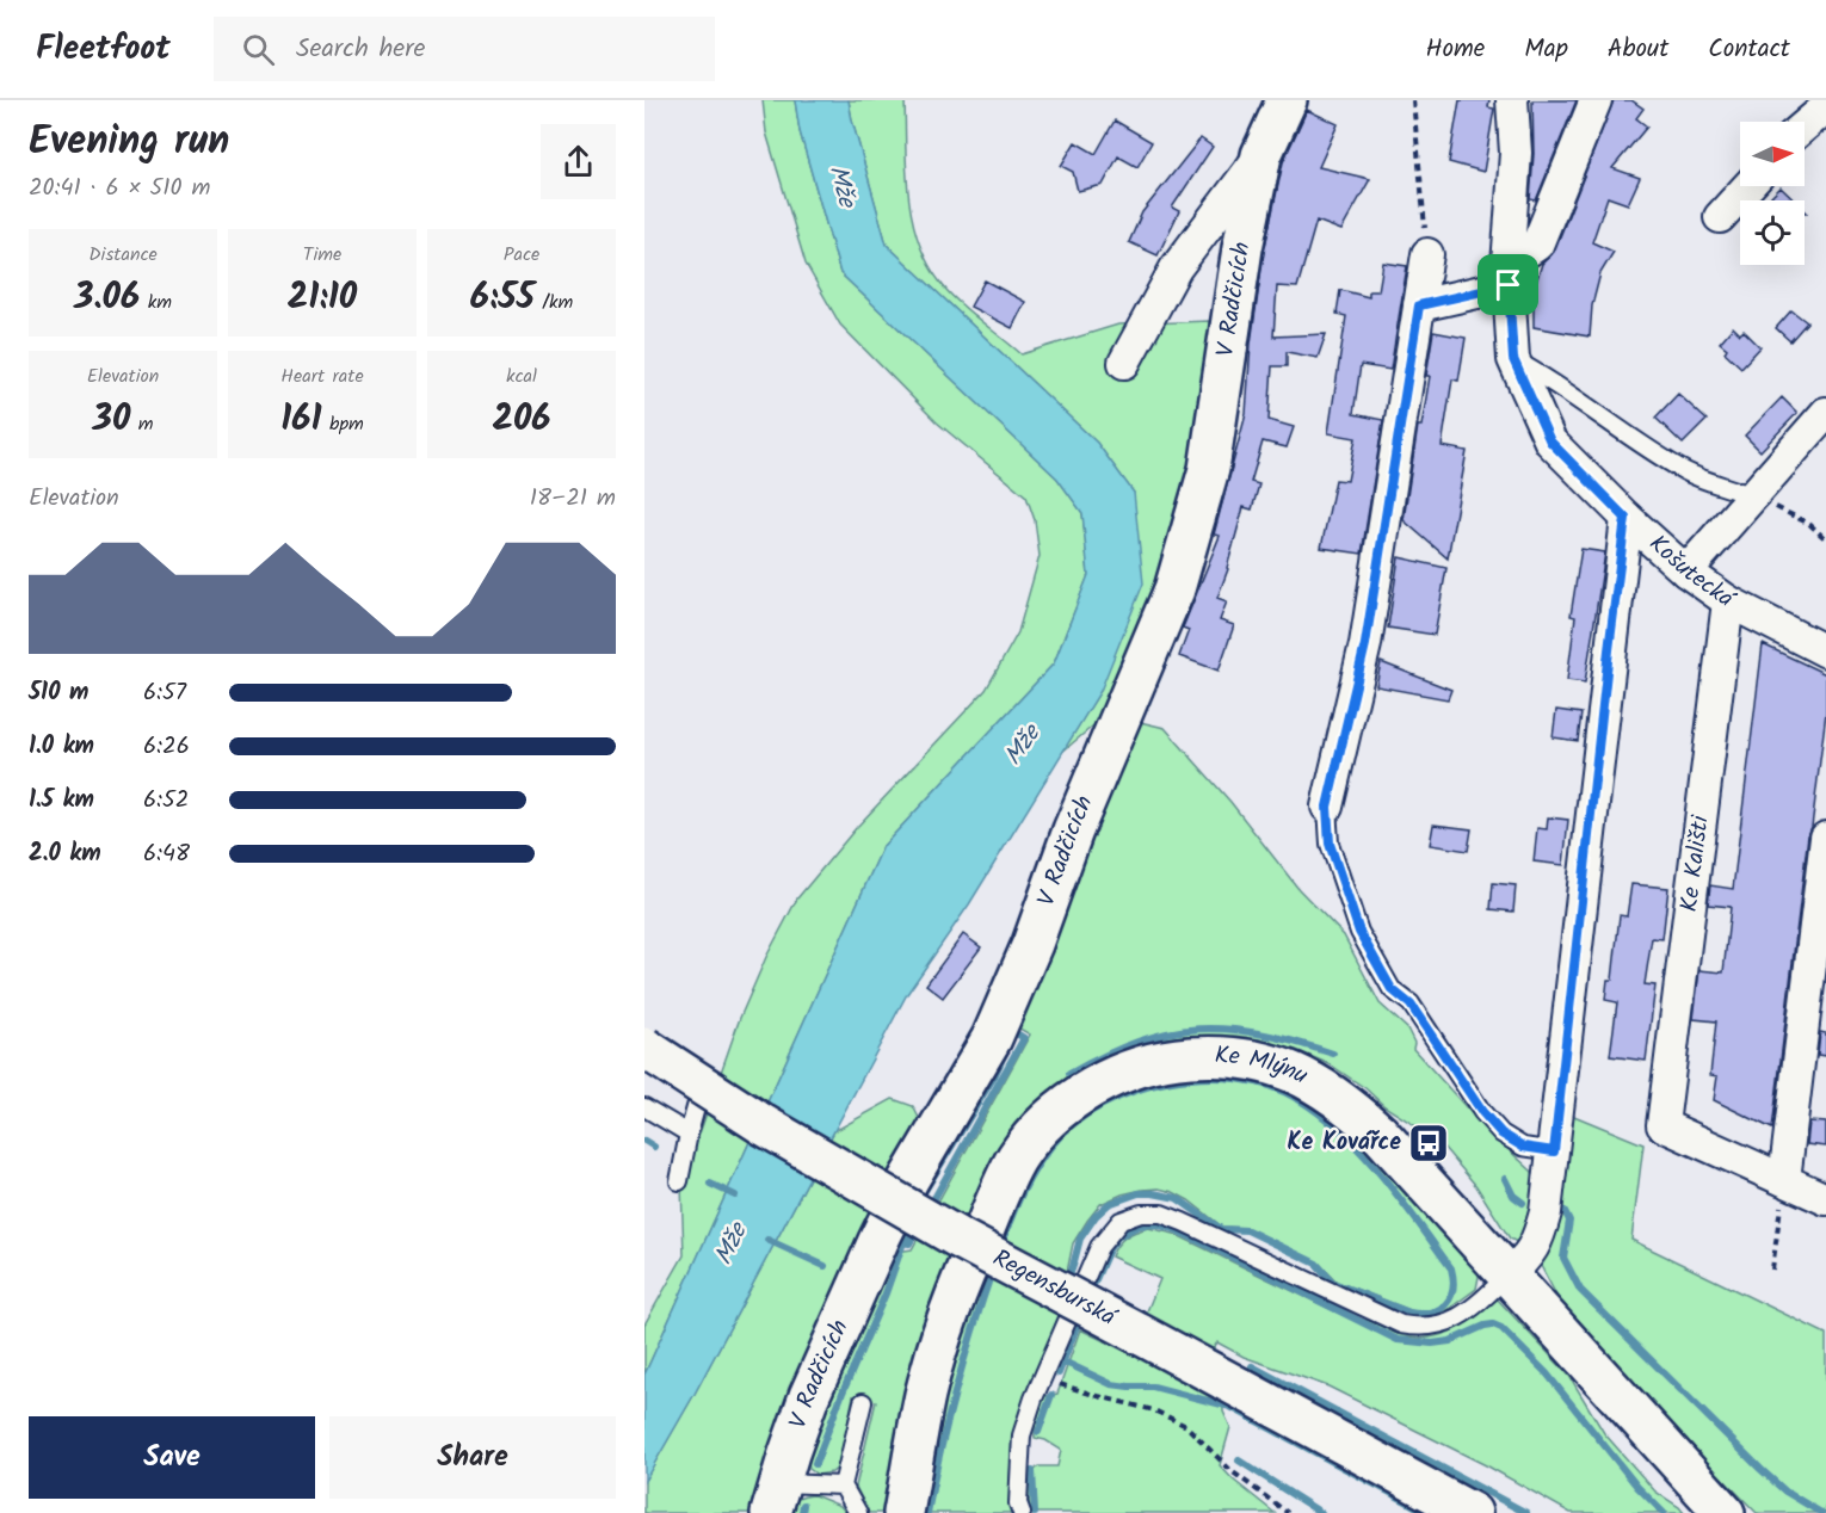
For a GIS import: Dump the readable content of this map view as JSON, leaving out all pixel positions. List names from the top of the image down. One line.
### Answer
{"streets":{"street":["V Radčicích","Košutecká","Ke Kališti","Ke Mlýnu","Regensburská"]},"crossings":[["Košutecká","Ke Kališti"]],"water":["Mže"],"places":{"bus stop":["Ke Kovářce"]},"north":"right","page":{"header":"Fleetfoot","search":"Search here","nav":["Home","Map","About","Contact"],"heading":["Evening run","20:41 · 6 × 510 m"],"stats":[["Distance","3.06 km"],["Time","21:10"],["Pace","6:55 /km"],["Elevation","30 m"],["Heart rate","161 bpm"],["kcal","206"]],"chart":["Elevation","18–21 m"],"list":[{"name":"510 m","note":"6:57"},{"name":"1.0 km","note":"6:26"},{"name":"1.5 km","note":"6:52"},{"name":"2.0 km","note":"6:48"}],"buttons":["Save","Share"]}}
